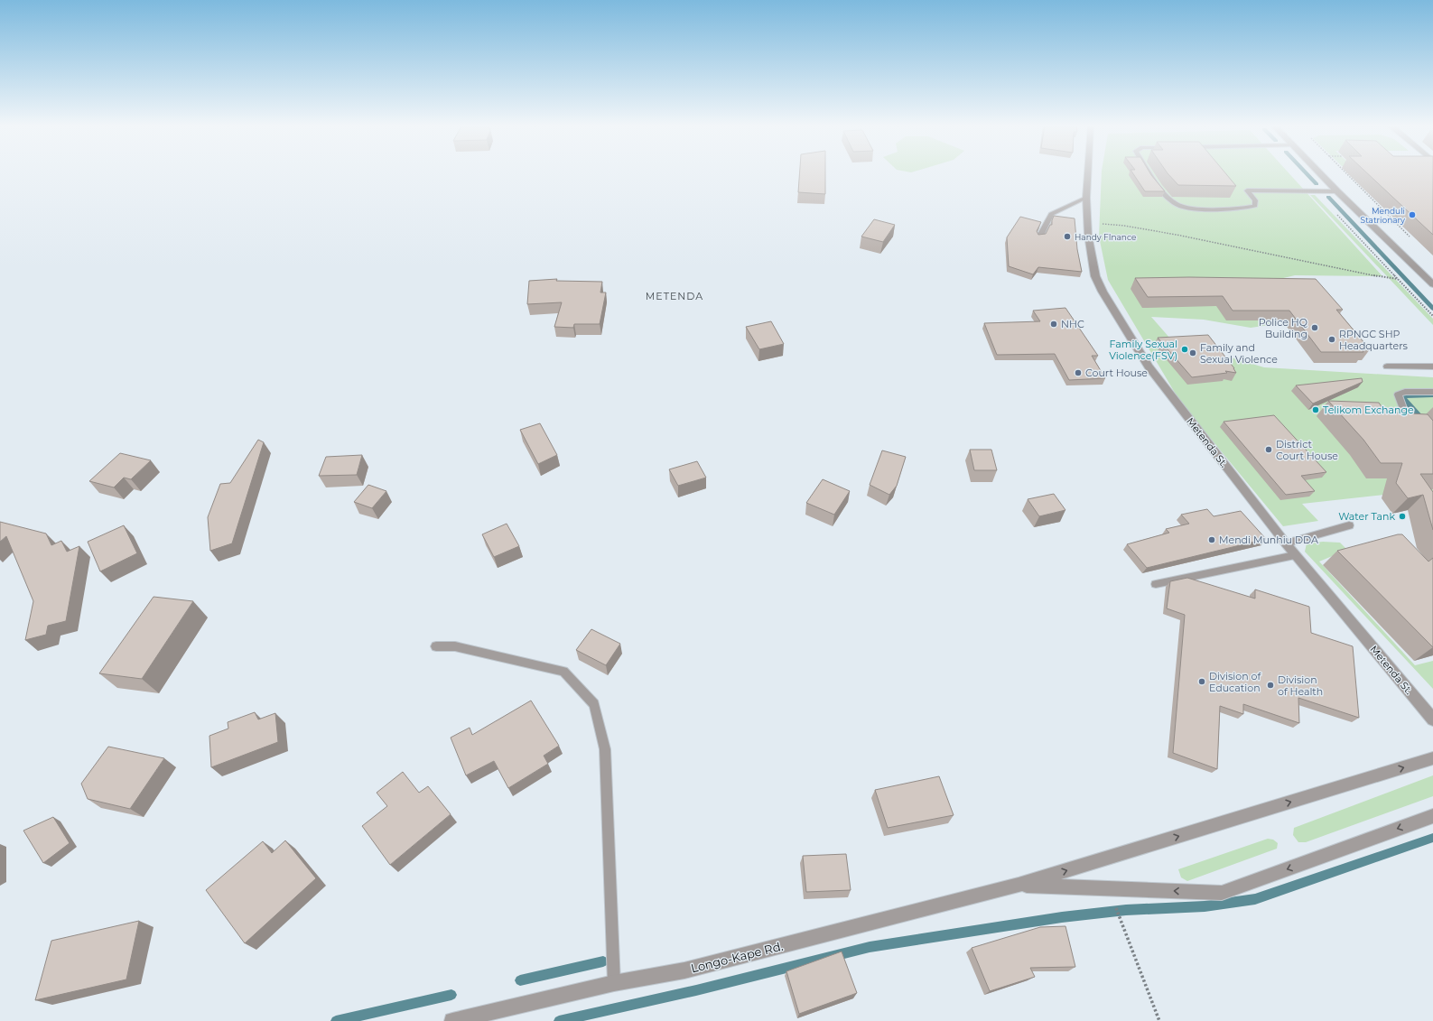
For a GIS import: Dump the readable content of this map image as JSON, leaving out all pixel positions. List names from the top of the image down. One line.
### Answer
{"streets":{"street":["Metenda St.","Longo-Kape Rd."]},"districts":["METENDA"],"places":["Menduli Statrionary","Handy FInance","NHC","Police HQ Building","RPNGC SHP Headquarters","Family Sexual Violence(FSV)","Family and Sexual Violence","Court House","Telikom Exchange","District Court House","Water Tank","Mendi Munhiu DDA","Division of Education","Division of Health"]}
